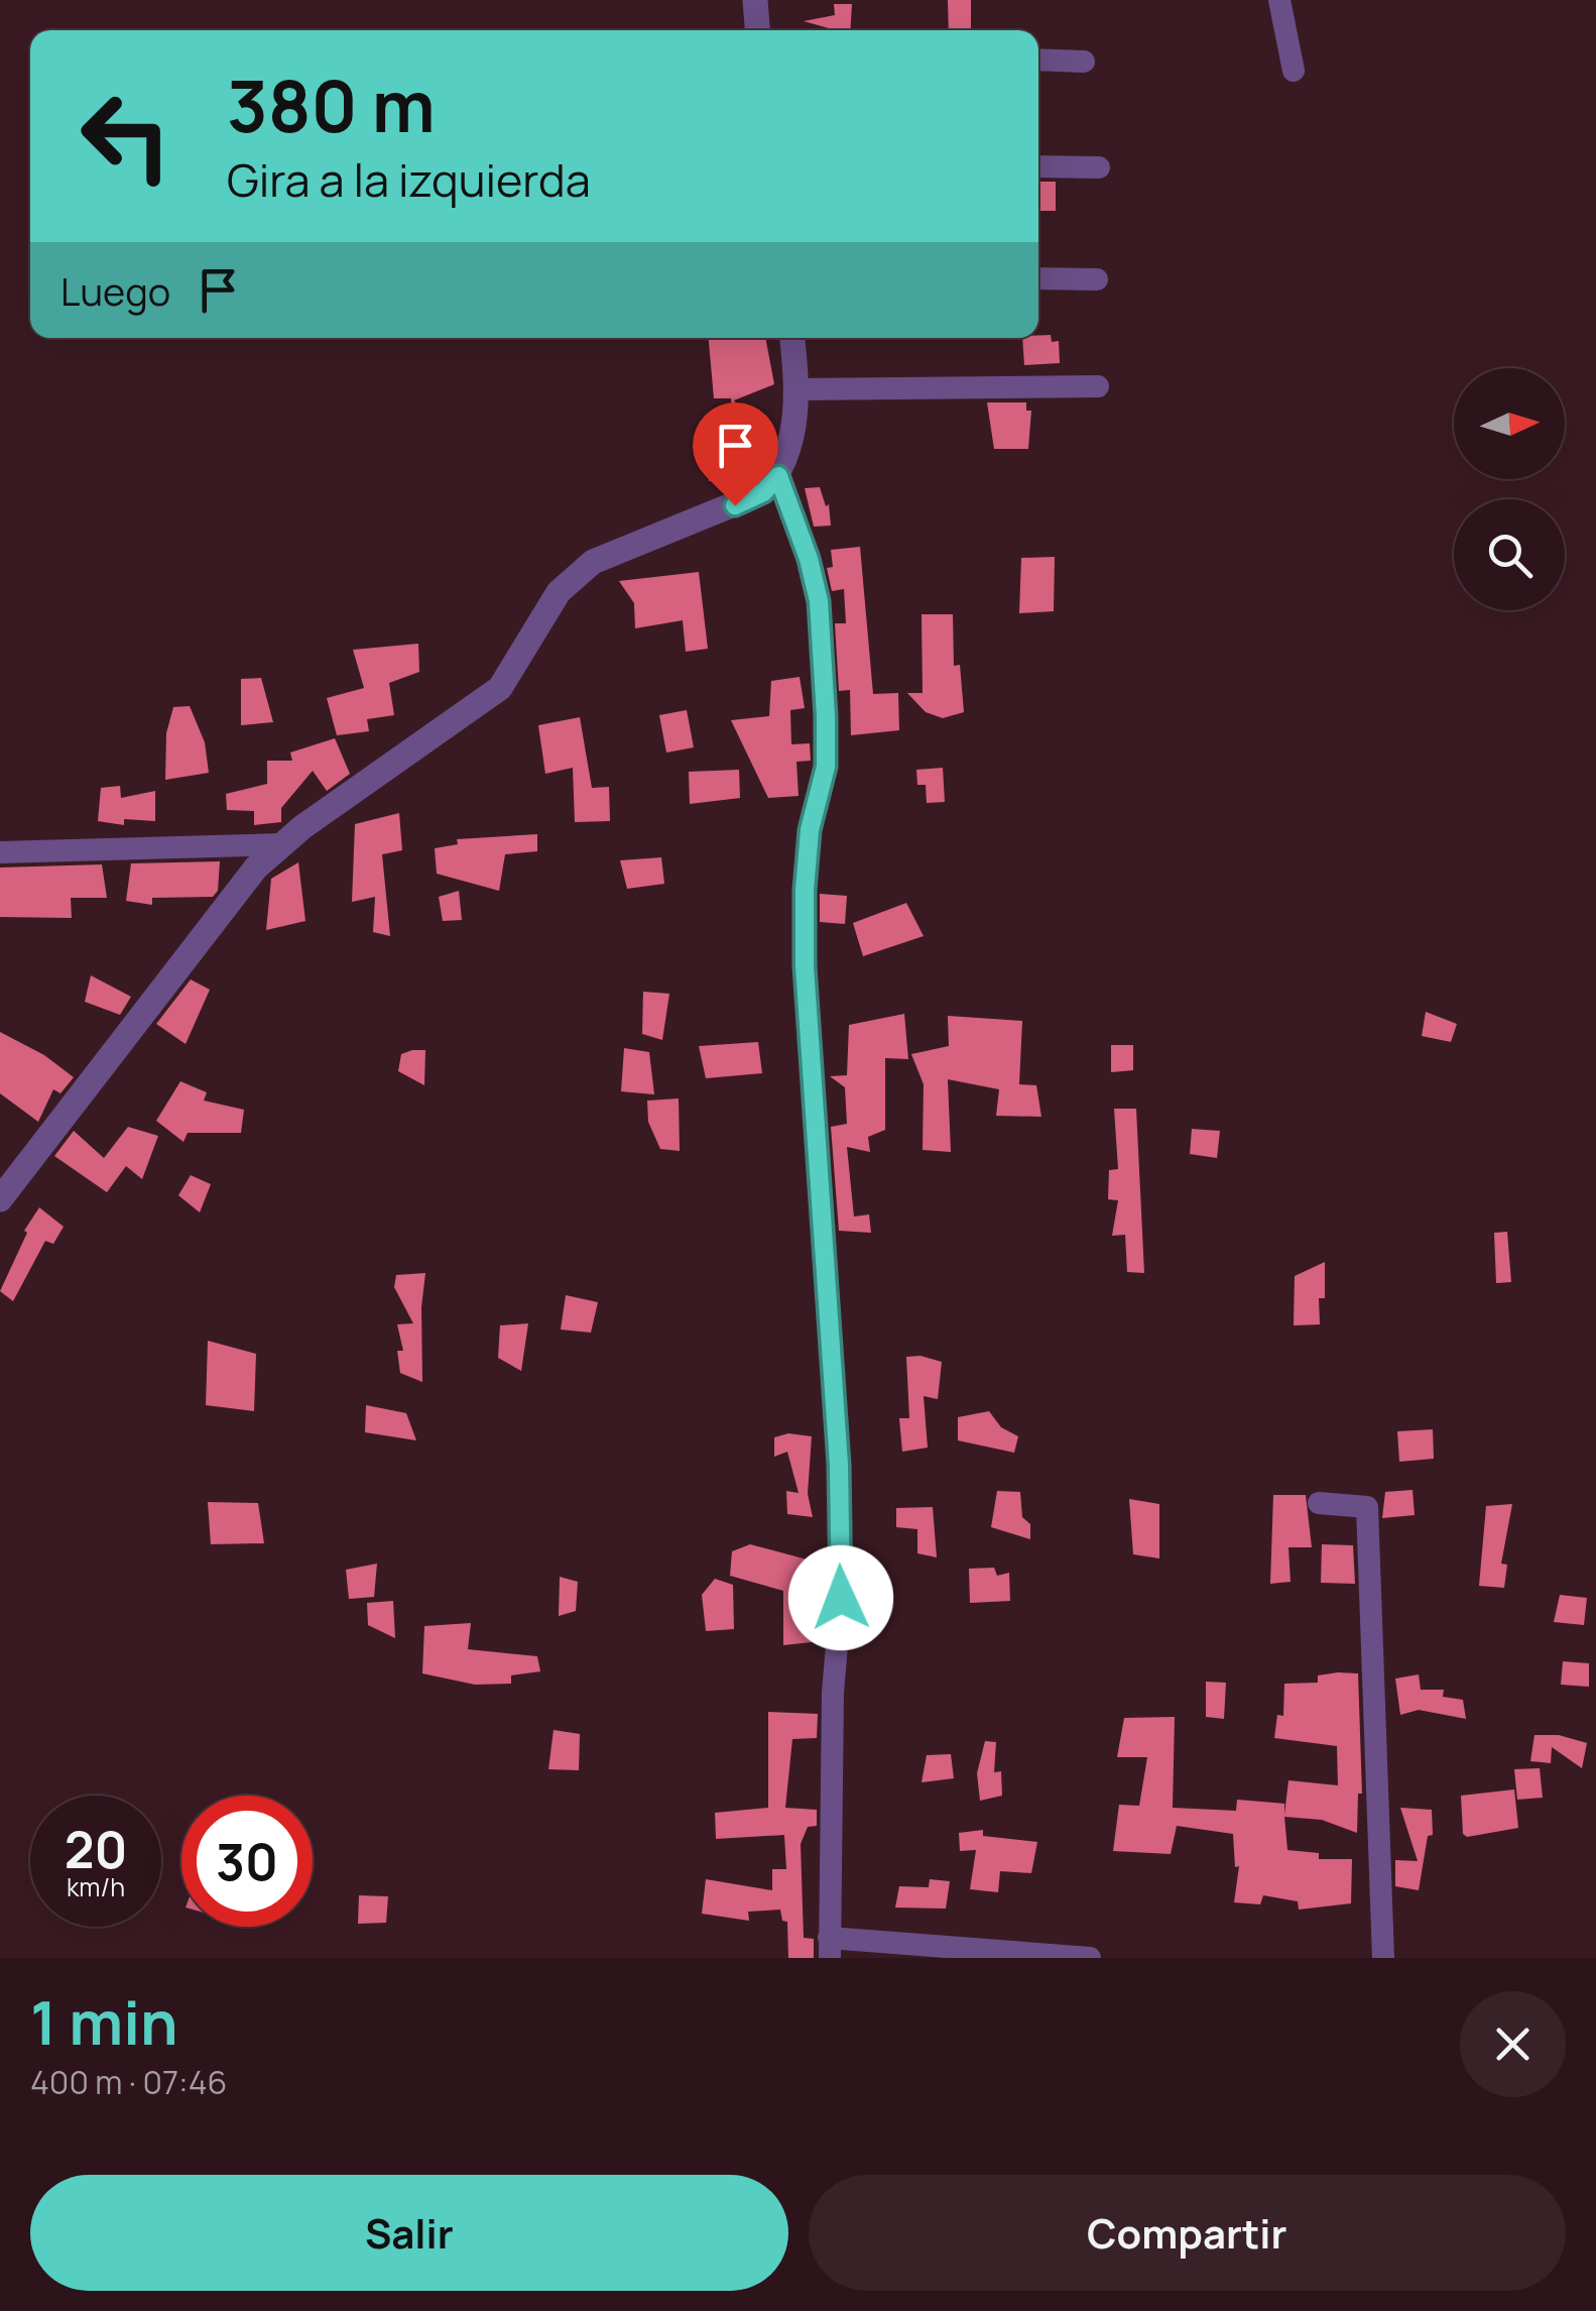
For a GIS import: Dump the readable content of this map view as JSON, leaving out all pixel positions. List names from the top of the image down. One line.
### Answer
{"north":"right","page":{"turn":["380 m","Gira a la izquierda"],"then":"Luego","speed":"20 km/h","limit":"30","heading":["1 min","400 m · 07:46"],"buttons":["Salir","Compartir"]}}
